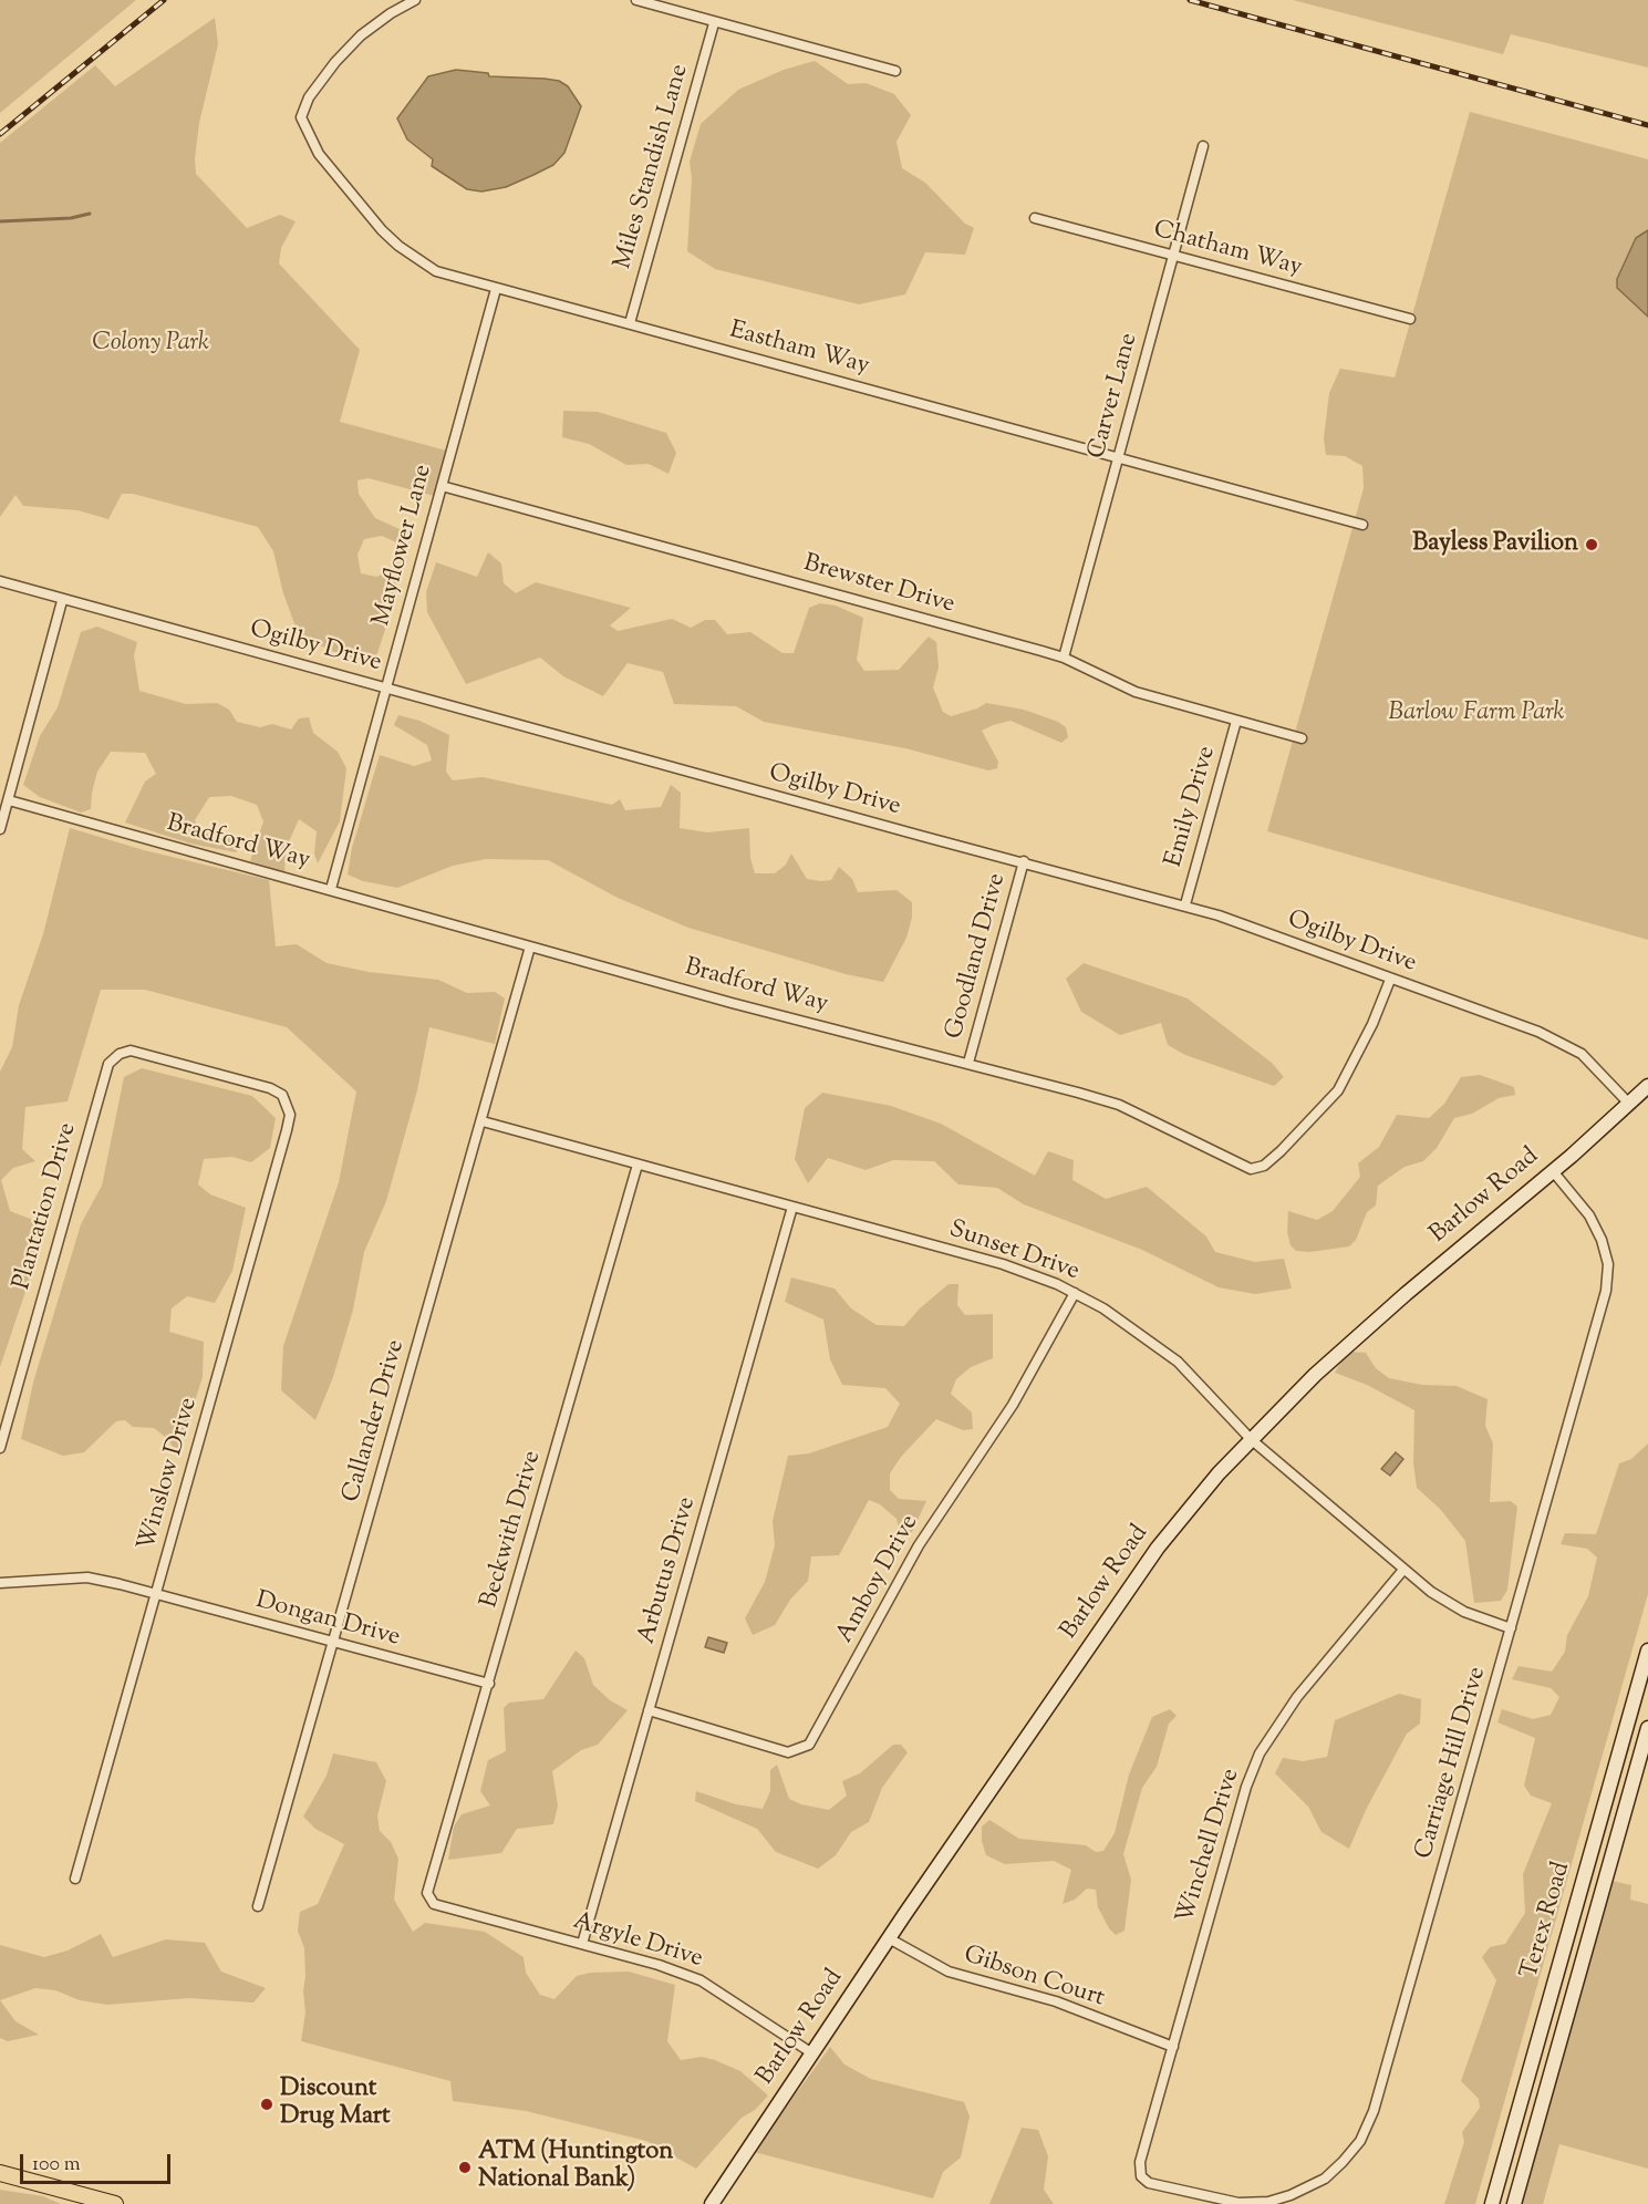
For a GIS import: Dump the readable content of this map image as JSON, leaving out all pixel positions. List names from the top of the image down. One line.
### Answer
{"streets":{"street":["Miles Standish Lane","Chatham Way","Eastham Way","Carver Lane","Mayflower Lane","Brewster Drive","Ogilby Drive","Emily Drive","Bradford Way","Goodland Drive","Barlow Road","Plantation Drive","Sunset Drive","Callander Drive","Winslow Drive","Beckwith Drive","Arbutus Drive","Amboy Drive","Dongan Drive","Carriage Hill Drive","Winchell Drive","Terex Road","Argyle Drive","Gibson Court"]},"crossings":[["Miles Standish Lane","Eastham Way"],["Chatham Way","Carver Lane"],["Eastham Way","Carver Lane"],["Eastham Way","Mayflower Lane"],["Carver Lane","Brewster Drive"],["Mayflower Lane","Brewster Drive"],["Mayflower Lane","Ogilby Drive"],["Mayflower Lane","Bradford Way"],["Brewster Drive","Emily Drive"],["Ogilby Drive","Emily Drive"],["Ogilby Drive","Bradford Way"],["Ogilby Drive","Goodland Drive"],["Ogilby Drive","Barlow Road"],["Bradford Way","Goodland Drive"],["Bradford Way","Callander Drive"],["Barlow Road","Sunset Drive"],["Barlow Road","Carriage Hill Drive"],["Barlow Road","Argyle Drive"],["Barlow Road","Gibson Court"],["Plantation Drive","Winslow Drive"],["Sunset Drive","Callander Drive"],["Sunset Drive","Beckwith Drive"],["Sunset Drive","Arbutus Drive"],["Sunset Drive","Amboy Drive"],["Sunset Drive","Carriage Hill Drive"],["Sunset Drive","Winchell Drive"],["Callander Drive","Dongan Drive"],["Winslow Drive","Dongan Drive"],["Beckwith Drive","Dongan Drive"],["Beckwith Drive","Argyle Drive"],["Arbutus Drive","Amboy Drive"],["Arbutus Drive","Argyle Drive"],["Carriage Hill Drive","Winchell Drive"],["Winchell Drive","Gibson Court"]],"parks":["Colony Park","Barlow Farm Park"],"places":["Bayless Pavilion","Discount Drug Mart","ATM (Huntington National Bank)"],"scale_bar":"100 m"}
